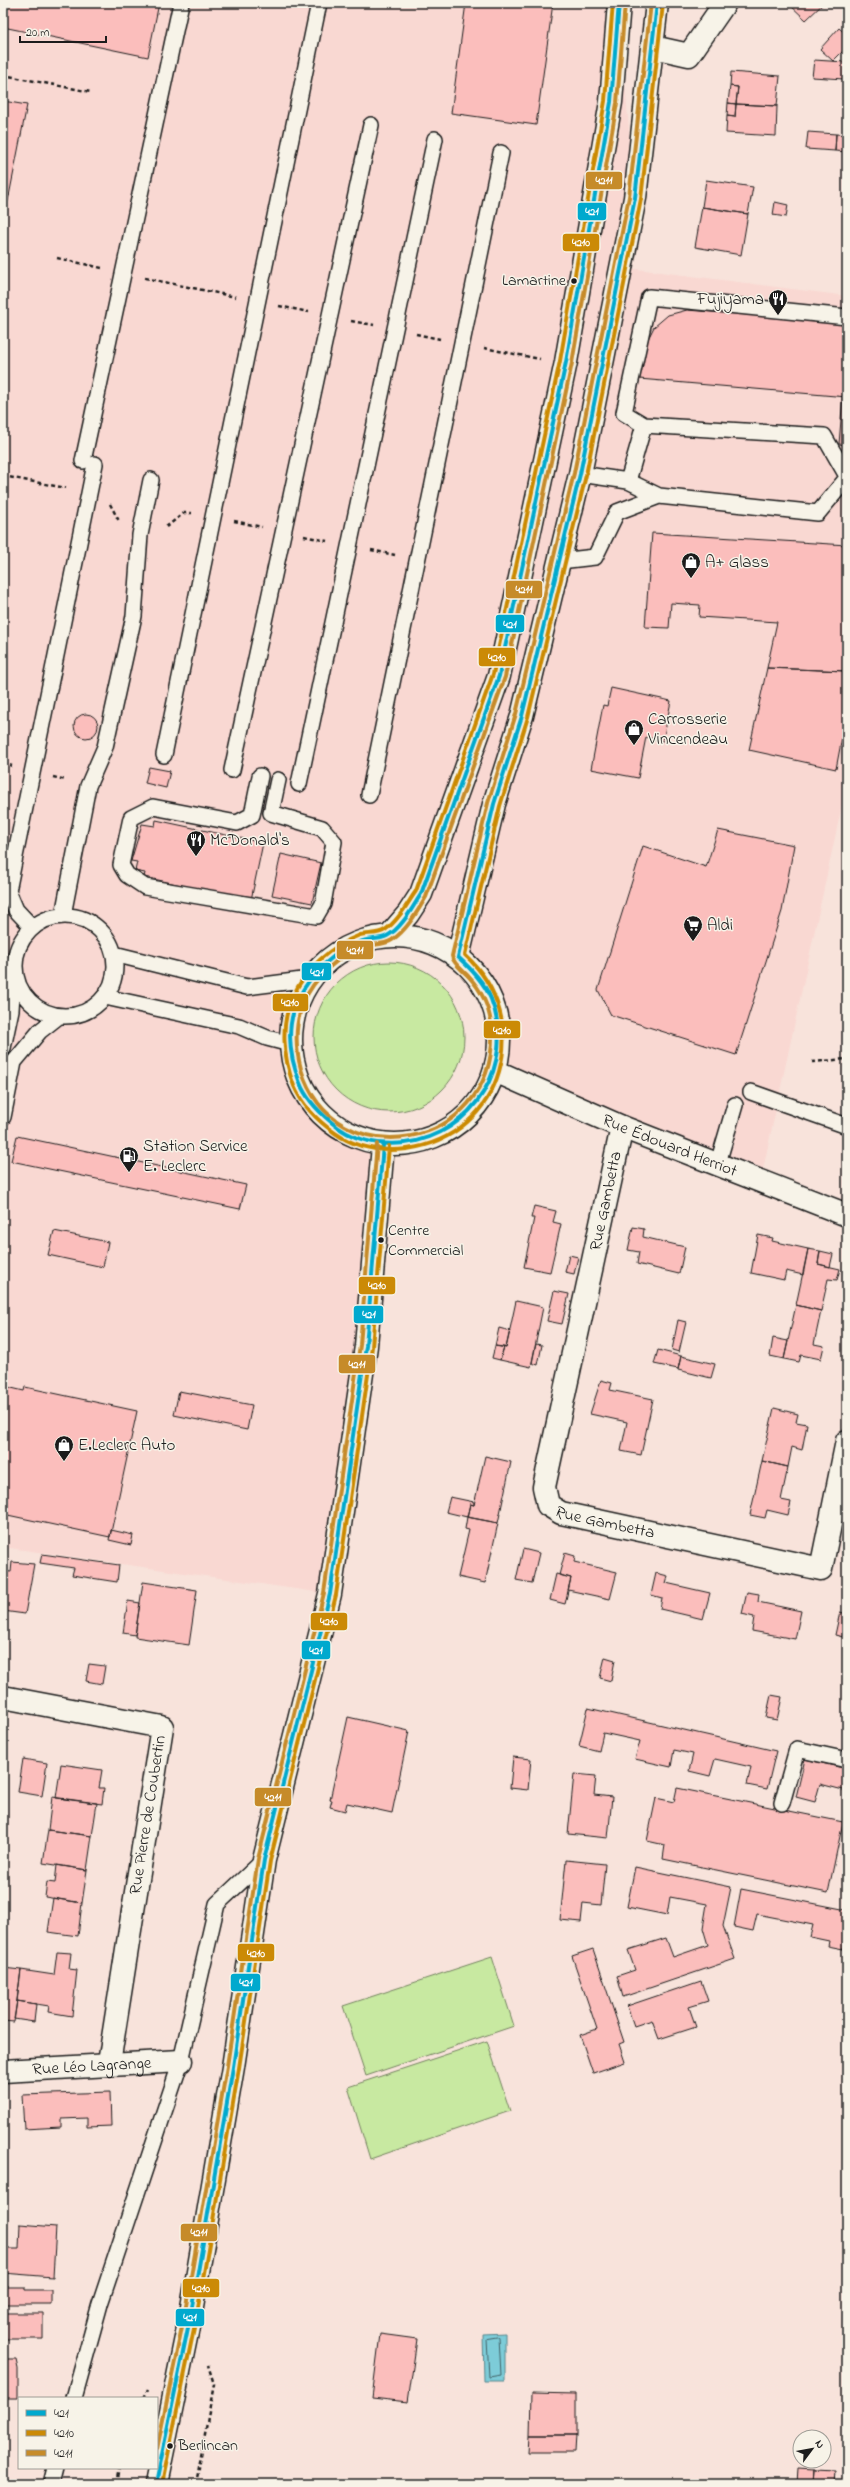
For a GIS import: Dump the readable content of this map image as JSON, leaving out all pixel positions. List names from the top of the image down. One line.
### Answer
{"streets":{"main road":["Rue Édouard Herriot","Rue Gambetta","Rue Pierre de Coubertin","Rue Léo Lagrange"]},"crossings":[["Rue Édouard Herriot","Rue Gambetta"],["Rue Pierre de Coubertin","Rue Léo Lagrange"]],"places":{"other":["Lamartine","Centre Commercial","Berlincan"],"restaurant":["Fujiyama","McDonald's"],"shop":["A+ Glass","Carrosserie Vincendeau","E.Leclerc Auto"],"supermarket":["Aldi"],"fuel station":["Station Service E. Leclerc"]},"lines":["transit line 421","transit line 4210","transit line 4211"],"legend":["421","4210","4211"],"scale_bar":"20 m","north":"top right"}
